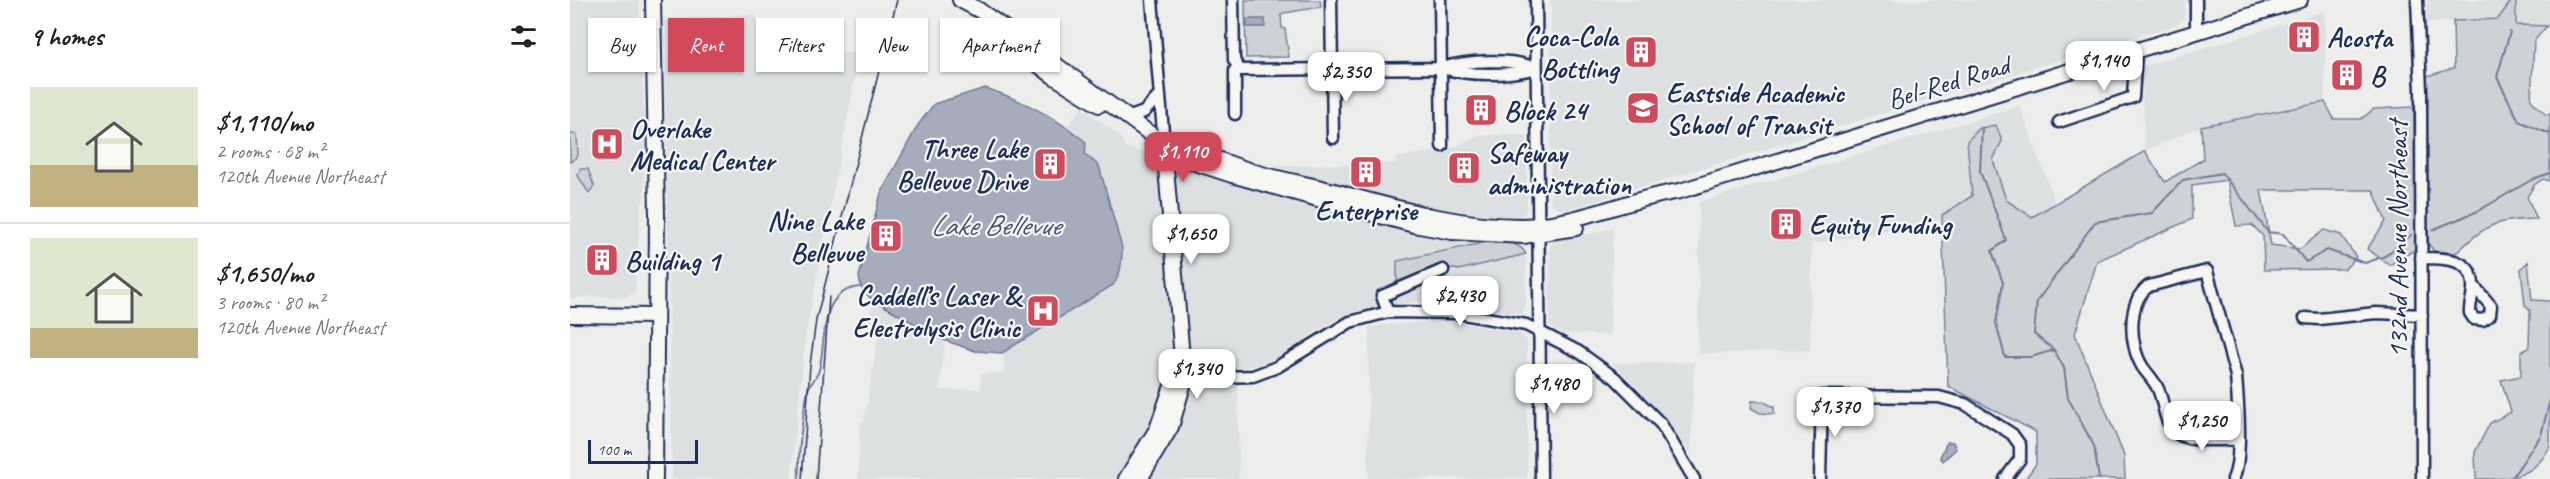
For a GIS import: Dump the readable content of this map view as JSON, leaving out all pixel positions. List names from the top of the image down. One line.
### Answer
{"streets":{"main road":["Bel-Red Road"],"street":["132nd Avenue Northeast"]},"water":["Lake Bellevue"],"places":{"building":["Acosta","Coca-Cola Bottling","B","Block 24","Three Lake Bellevue Drive","Safeway administration","Enterprise","Equity Funding","Nine Lake Bellevue","Building 1"],"school or university":["Eastside Academic School of Transit"],"hospital":["Overlake Medical Center","Caddell’s Laser & Electrolysis Clinic"]},"scale_bar":"100 m","page":{"heading":"9 homes","chip":["Buy","Rent","Filters","New","Apartment"],"price":["$1,140","$2,350","$1,110","$1,650","$2,430","$1,340","$1,480","$1,370","$1,250"],"list":[{"name":"$1,110/mo","note":"2 rooms · 68 m² · 120th Avenue Northeast"},{"name":"$1,650/mo","note":"3 rooms · 80 m² · 120th Avenue Northeast"}],"scale":"100 m"}}
